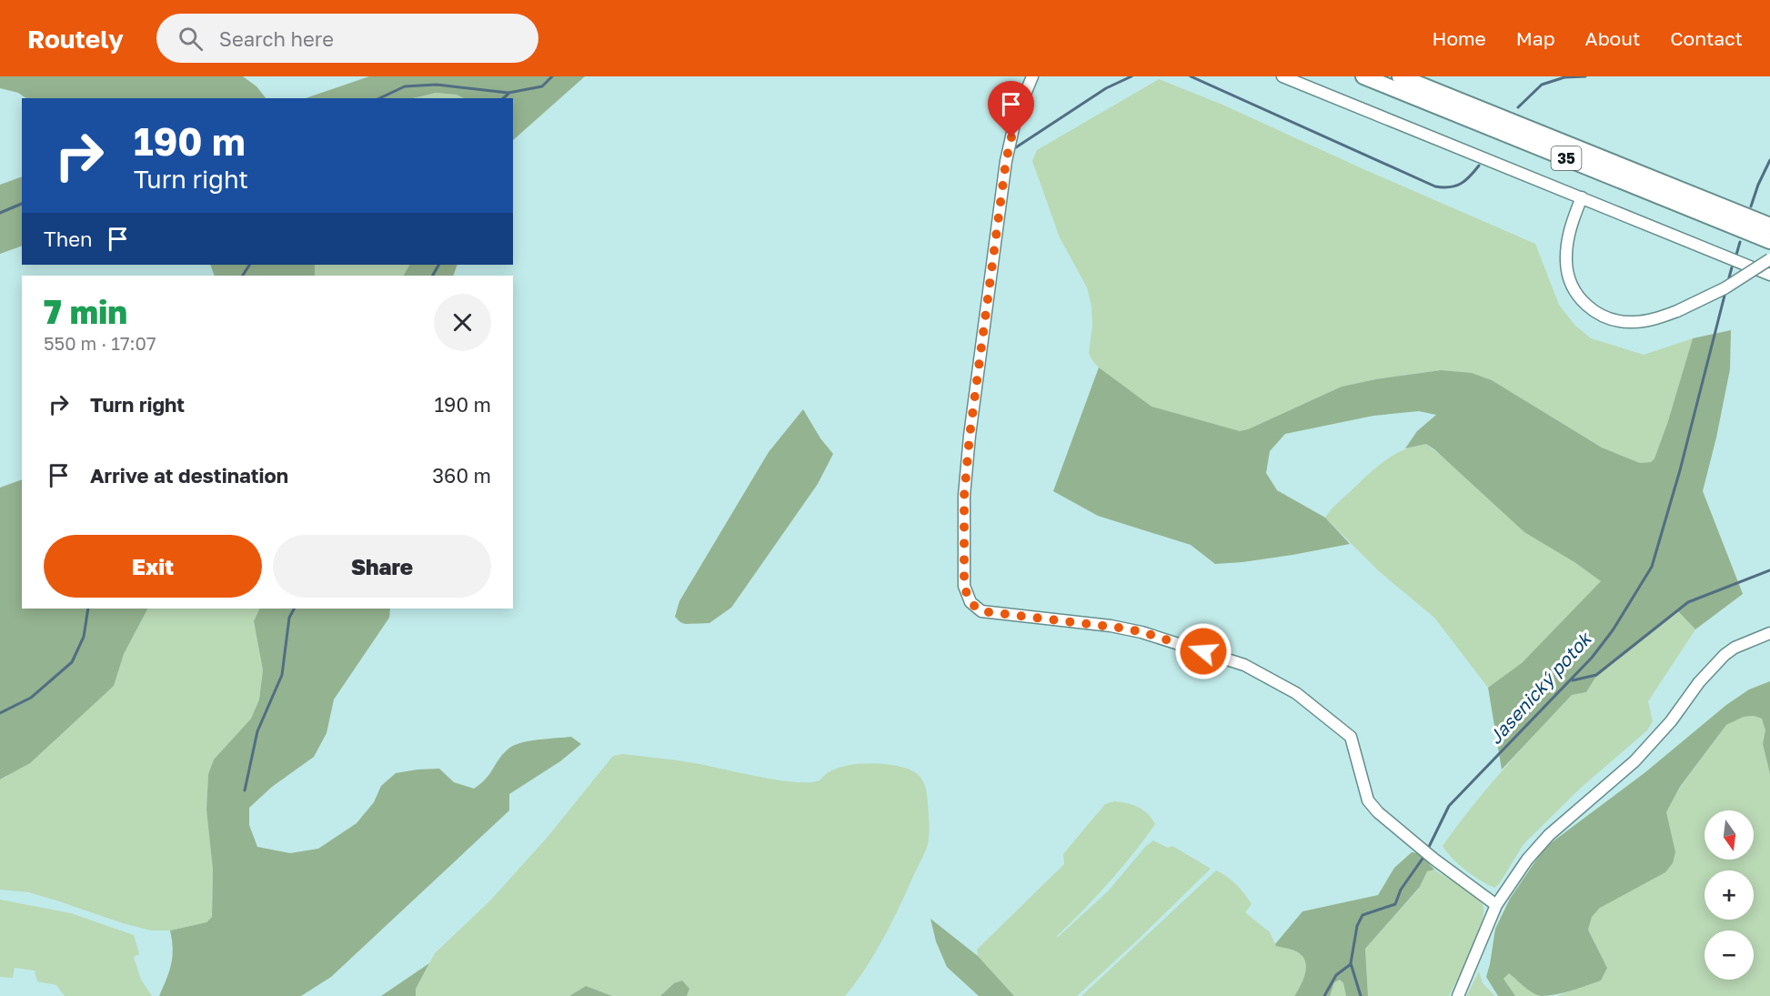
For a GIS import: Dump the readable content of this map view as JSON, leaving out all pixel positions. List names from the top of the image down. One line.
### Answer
{"streets":{"highway":["35"]},"water":["Jasenický potok"],"north":"bottom","page":{"header":"Routely","search":"Search here","nav":["Home","Map","About","Contact"],"turn":["190 m","Turn right"],"then":"Then","heading":["7 min","550 m · 17:07"],"list":[{"name":"Turn right","value":"190 m"},{"name":"Arrive at destination","value":"360 m"}],"buttons":["Exit","Share"],"map_buttons":["+","−"]}}
